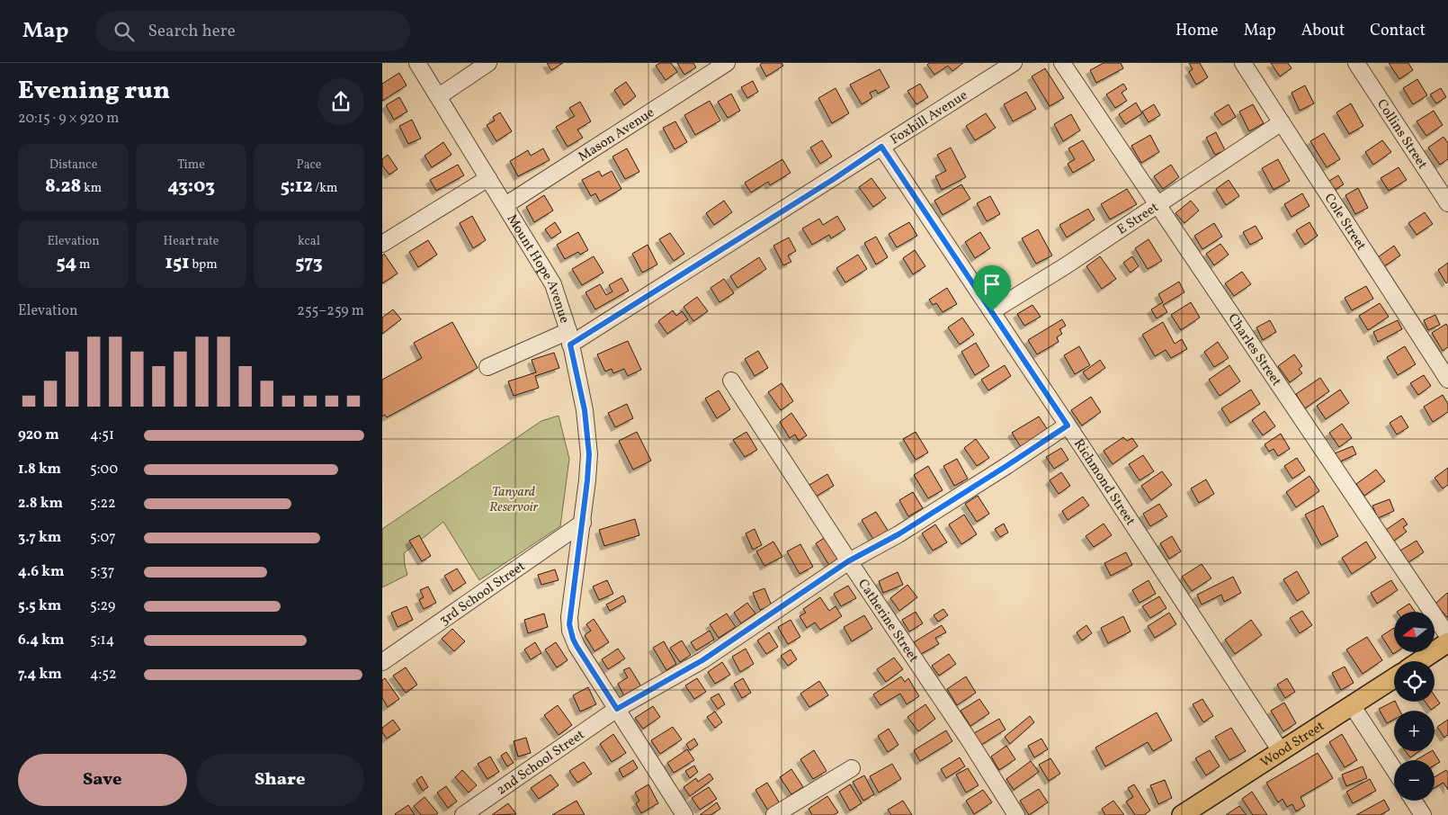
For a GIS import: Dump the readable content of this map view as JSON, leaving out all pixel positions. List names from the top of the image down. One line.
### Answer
{"streets":{"main road":["Wood Street"],"street":["Foxhill Avenue","Collins Street","Mason Avenue","E Street","Cole Street","Mount Hope Avenue","Charles Street","Richmond Street","3rd School Street","Catherine Street","2nd School Street"]},"crossings":[["Foxhill Avenue","Mount Hope Avenue"],["Foxhill Avenue","Richmond Street"],["Mason Avenue","Mount Hope Avenue"],["E Street","Cole Street"],["E Street","Charles Street"],["E Street","Richmond Street"],["Mount Hope Avenue","3rd School Street"],["Mount Hope Avenue","2nd School Street"],["Richmond Street","Wood Street"],["Richmond Street","2nd School Street"],["Catherine Street","2nd School Street"]],"parks":["Tanyard Reservoir"],"north":"left","page":{"header":"Map","search":"Search here","nav":["Home","Map","About","Contact"],"heading":["Evening run","20:15 · 9 × 920 m"],"stats":[["Distance","8.28 km"],["Time","43:03"],["Pace","5:12 /km"],["Elevation","54 m"],["Heart rate","151 bpm"],["kcal","573"]],"chart":["Elevation","255–259 m"],"list":[{"name":"920 m","note":"4:51"},{"name":"1.8 km","note":"5:00"},{"name":"2.8 km","note":"5:22"},{"name":"3.7 km","note":"5:07"},{"name":"4.6 km","note":"5:37"},{"name":"5.5 km","note":"5:29"},{"name":"6.4 km","note":"5:14"},{"name":"7.4 km","note":"4:52"}],"map_buttons":["+","−"],"buttons":["Save","Share"]}}
